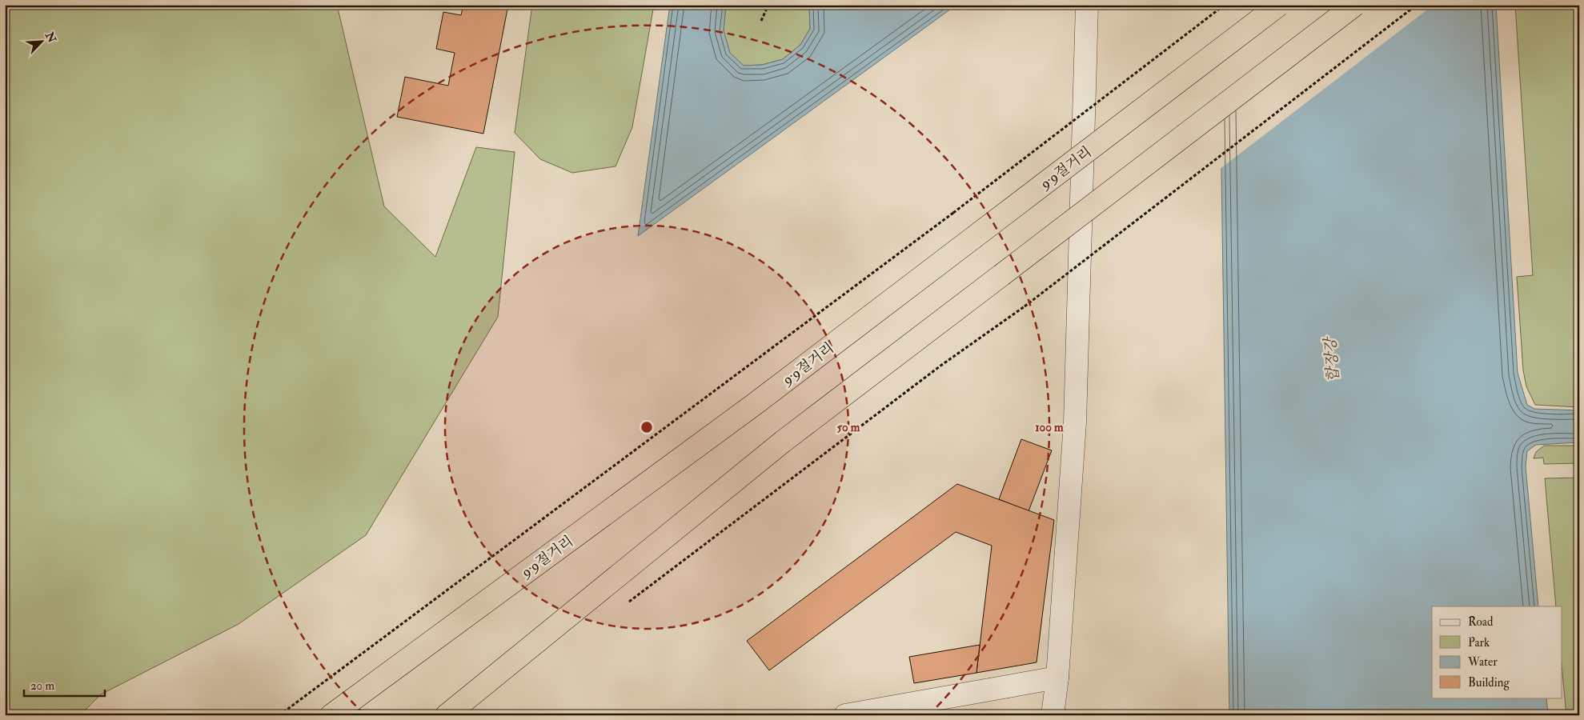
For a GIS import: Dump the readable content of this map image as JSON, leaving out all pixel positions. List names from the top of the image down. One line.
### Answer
{"streets":{"highway":["9·9절거리"]},"water":["합장강"],"legend":["Road","Park","Water","Building"],"scale_bar":"20 m","north":"top right","rings":["50 m","100 m"]}
